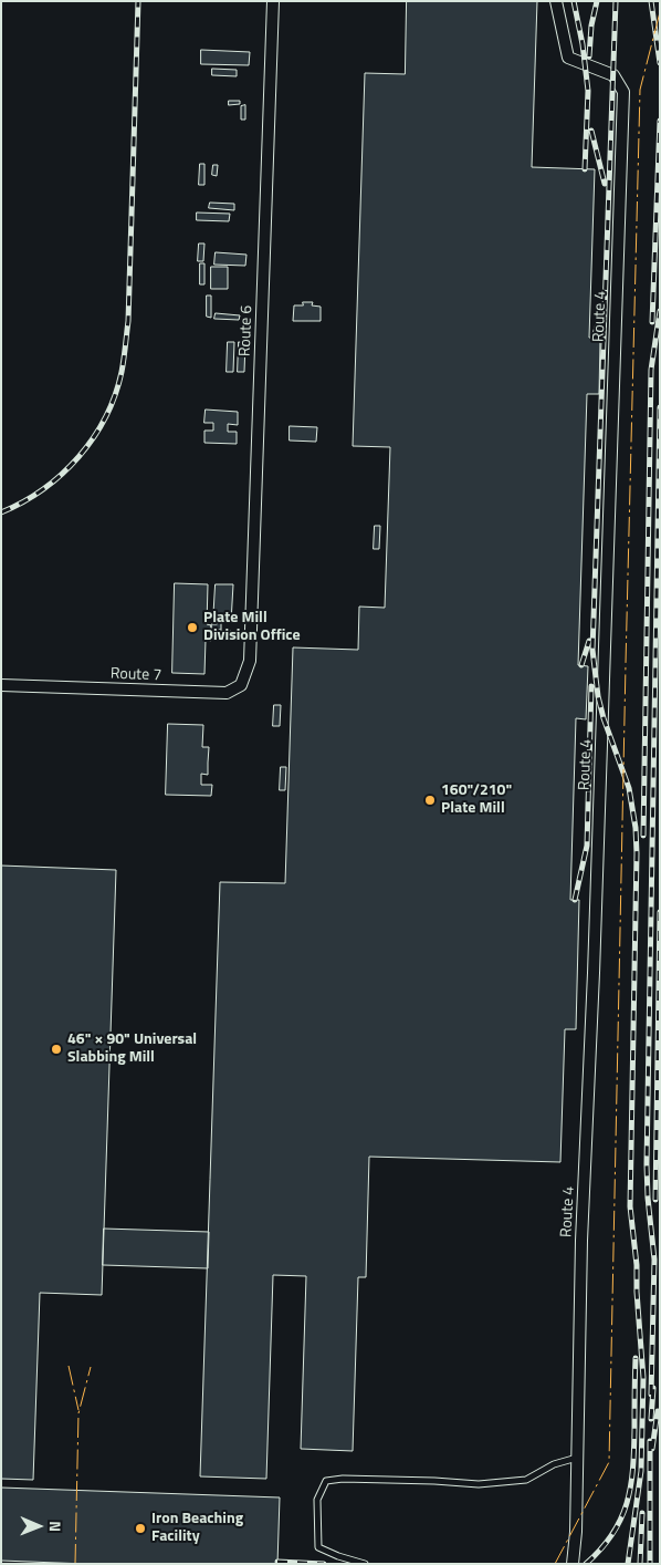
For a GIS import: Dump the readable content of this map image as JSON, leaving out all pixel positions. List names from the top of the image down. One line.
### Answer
{"streets":{"street":["Route 4","Route 6","Route 7"]},"crossings":[["Route 6","Route 7"]],"places":["Plate Mill Division Office","160\"/210\" Plate Mill","46\" × 90\" Universal Slabbing Mill","Iron Beaching Facility"],"north":"right"}
